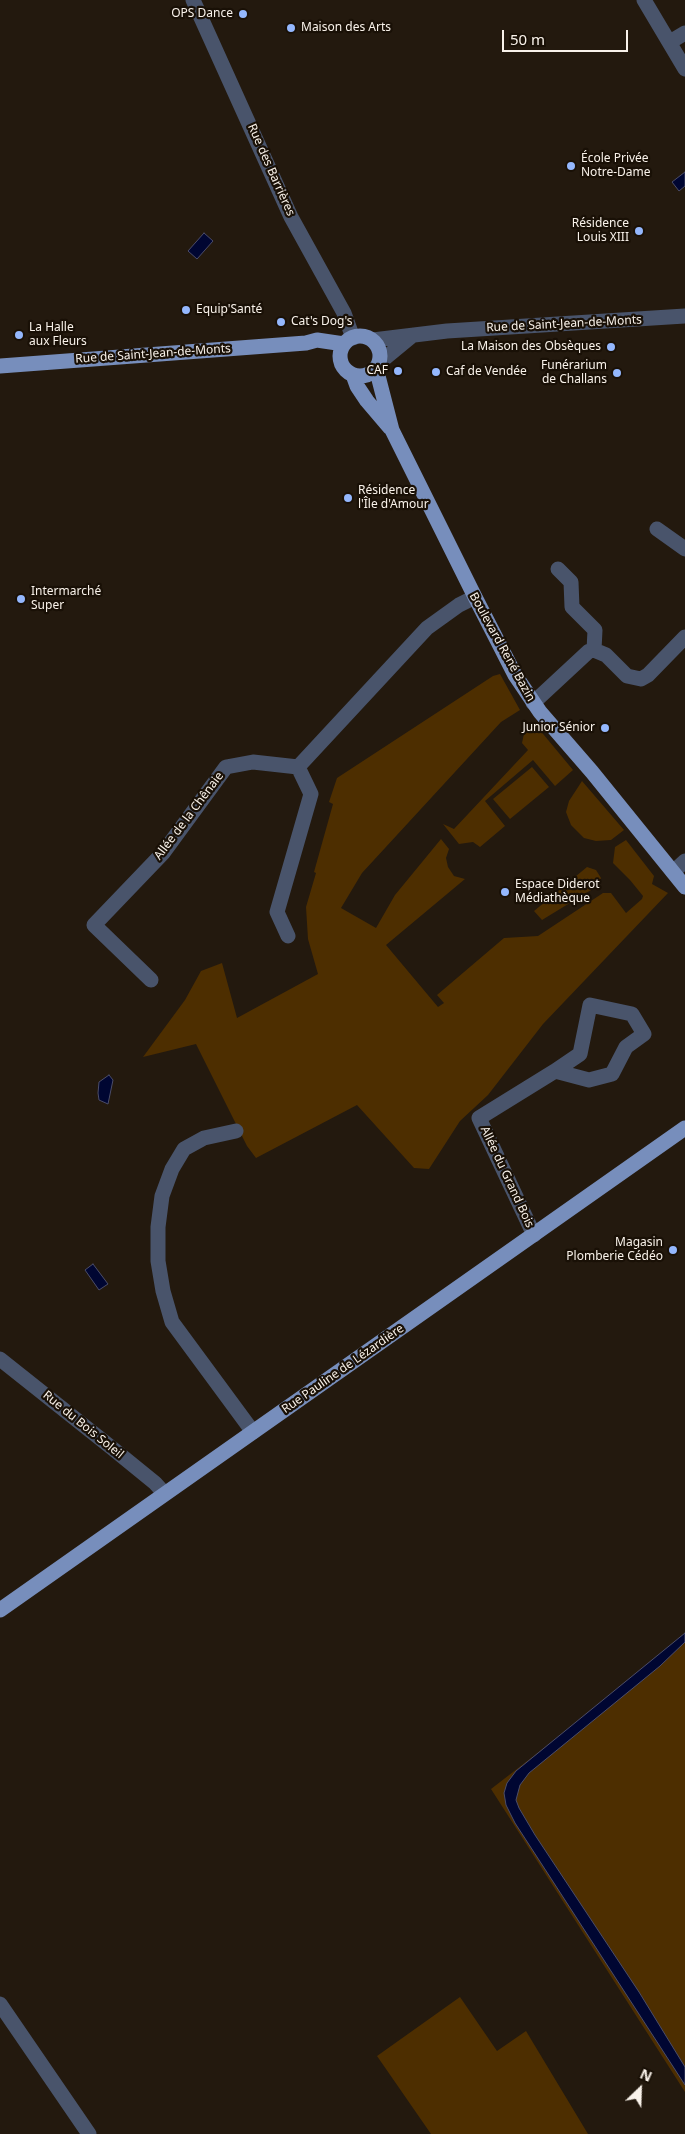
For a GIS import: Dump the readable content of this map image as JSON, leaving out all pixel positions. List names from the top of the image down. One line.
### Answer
{"streets":{"main road":["Rue de Saint-Jean-de-Monts","Boulevard René Bazin","Rue Pauline de Lézardière"],"street":["Rue des Barrières","Allée de la Chênaie","Allée du Grand Bois","Rue du Bois Soleil"]},"crossings":[["Rue des Barrières","Rue de Saint-Jean-de-Monts"],["Rue des Barrières","Boulevard René Bazin"],["Rue de Saint-Jean-de-Monts","Boulevard René Bazin"],["Allée du Grand Bois","Rue Pauline de Lézardière"],["Rue Pauline de Lézardière","Rue du Bois Soleil"]],"places":["OPS Dance","Maison des Arts","École Privée Notre-Dame","Résidence Louis XIII","Equip'Santé","Cat's Dog's","La Halle aux Fleurs","La Maison des Obsèques","CAF","Caf de Vendée","Funérarium de Challans","Résidence l'Île d'Amour","Intermarché Super","Junior Sénior","Espace Diderot Médiathèque","Magasin Plomberie Cédéo"],"scale_bar":"50 m","north":"top right"}
